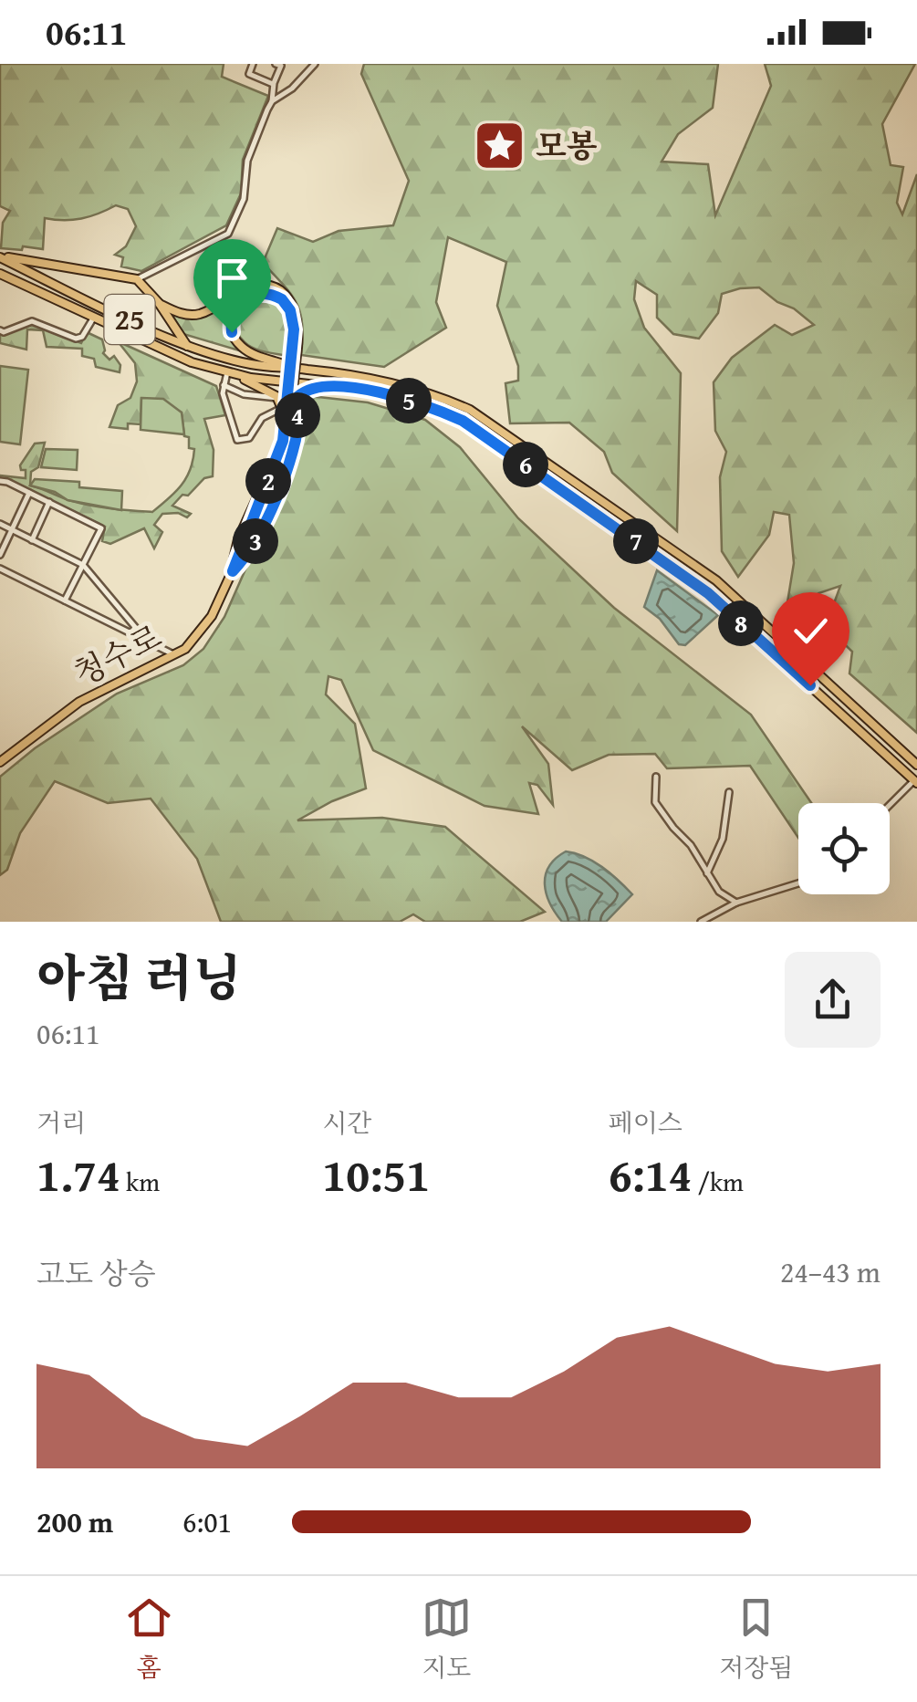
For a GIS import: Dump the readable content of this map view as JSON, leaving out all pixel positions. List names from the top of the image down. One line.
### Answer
{"streets":{"main road":["25","청수로"]},"places":{"place":["모봉"]},"page":{"status":"06:11","pins":["5","4","6","2","3","7","8"],"heading":["아침 러닝","06:11"],"stats":[["거리","1.74 km"],["시간","10:51"],["페이스","6:14 /km"]],"chart":["고도 상승","24–43 m"],"list":[{"name":"200 m","note":"6:01"}],"tabs":["홈","지도","저장됨"]}}
